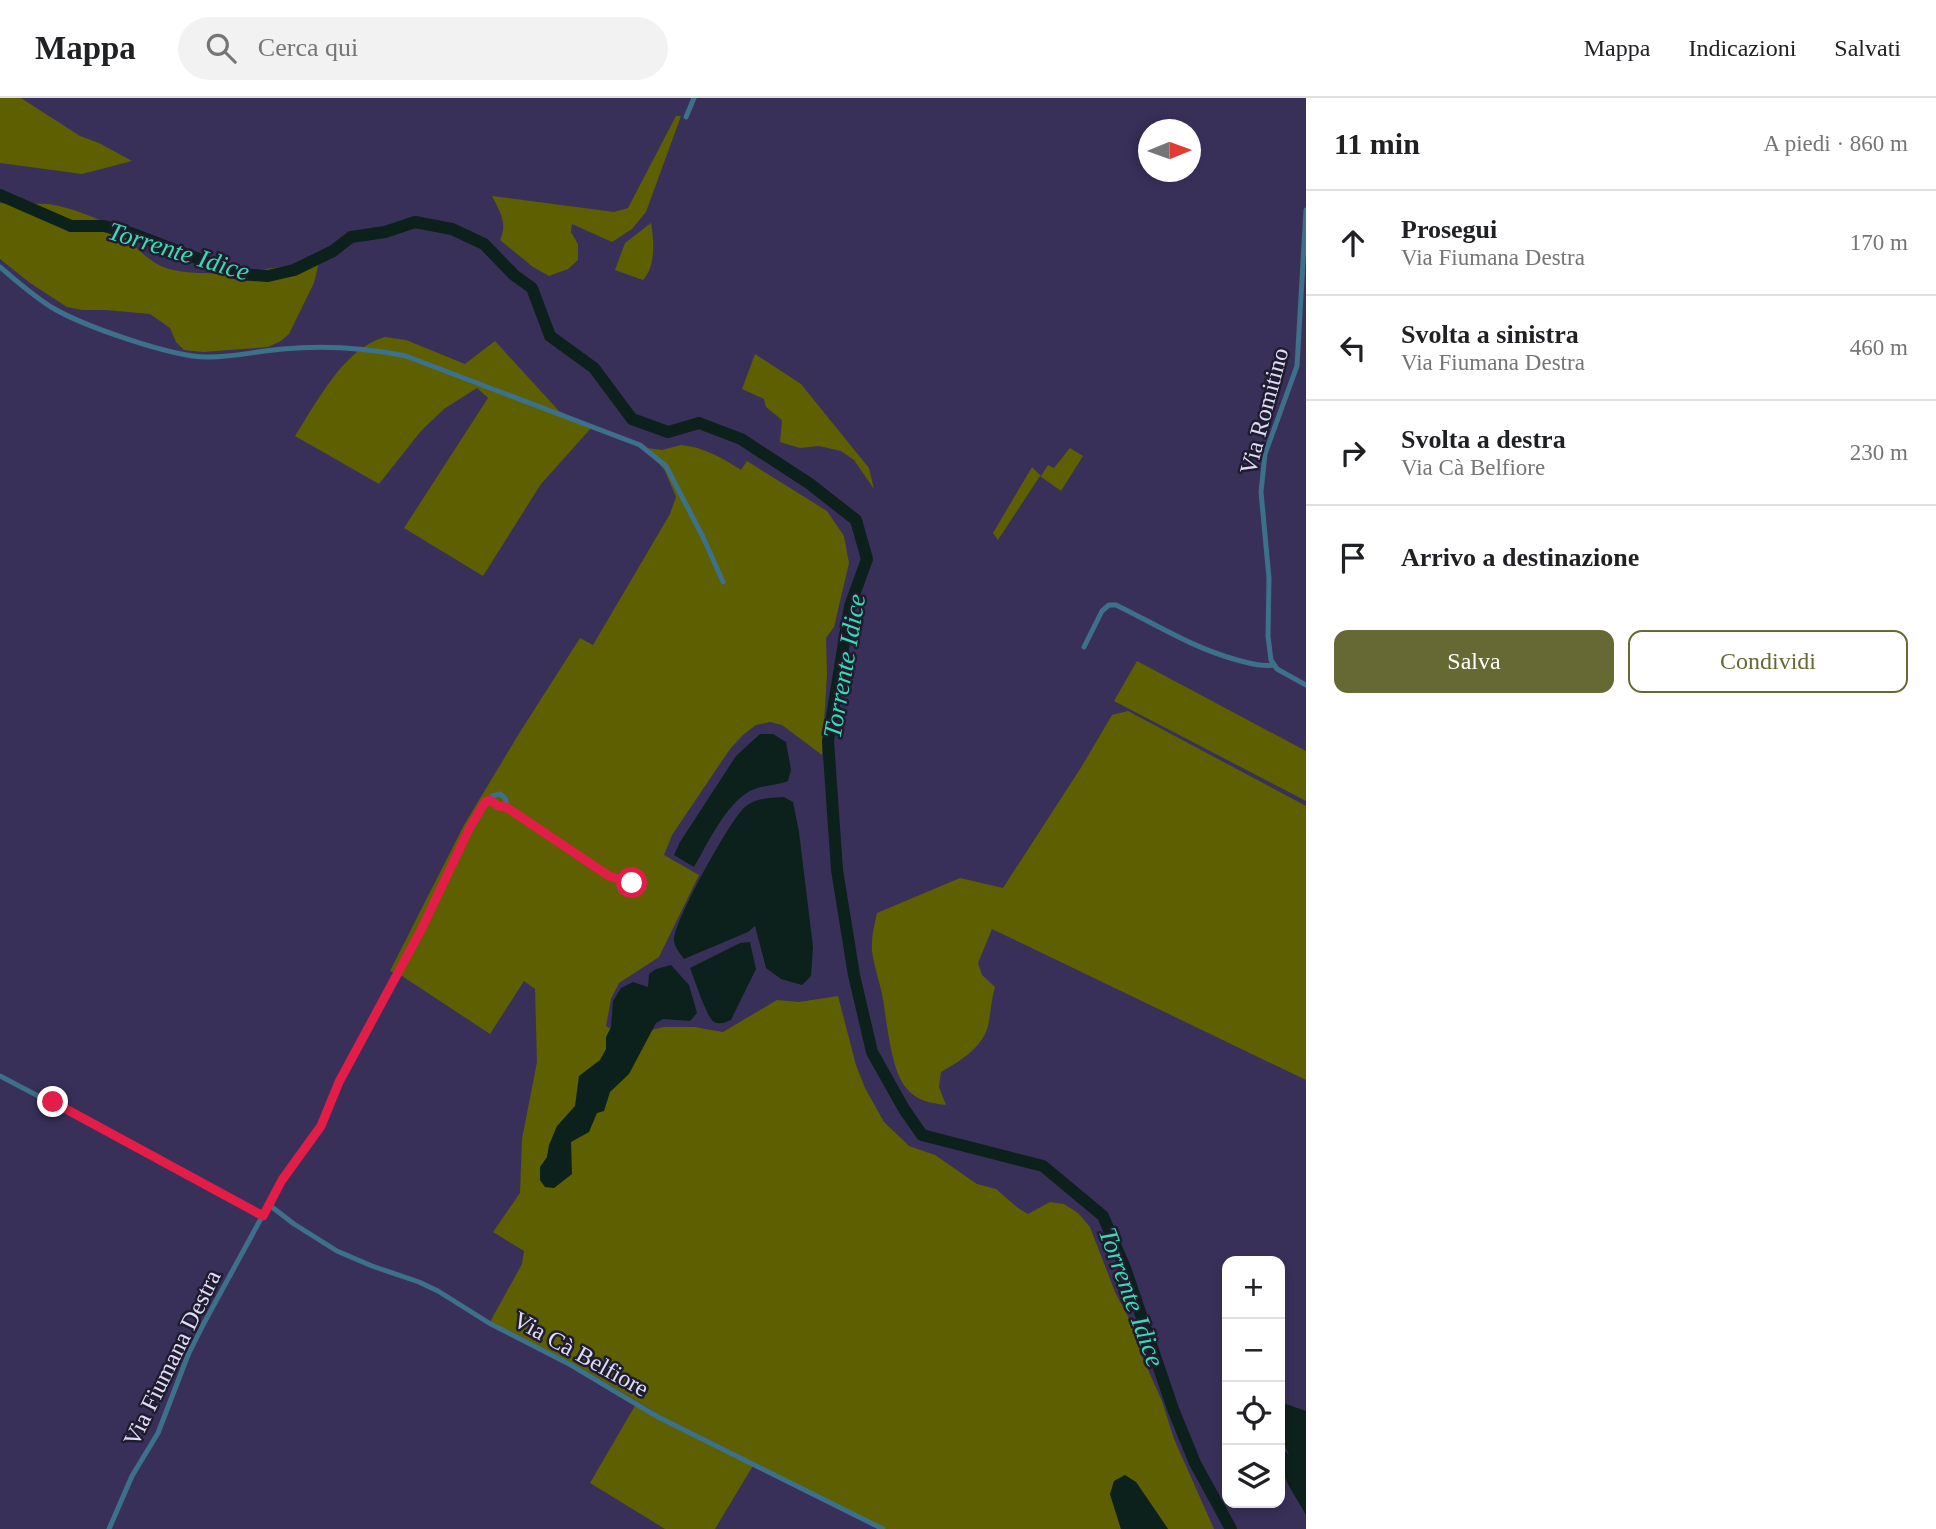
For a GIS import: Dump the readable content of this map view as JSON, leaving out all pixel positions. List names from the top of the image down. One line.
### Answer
{"streets":{"street":["Via Romitino","Via Cà Belfiore","Via Fiumana Destra"]},"crossings":[["Via Cà Belfiore","Via Fiumana Destra"]],"water":["Torrente Idice"],"north":"right","page":{"header":"Mappa","search":"Cerca qui","nav":["Mappa","Indicazioni","Salvati"],"heading":["11 min","A piedi · 860 m"],"list":[["Prosegui","Via Fiumana Destra","170 m"],["Svolta a sinistra","Via Fiumana Destra","460 m"],["Svolta a destra","Via Cà Belfiore","230 m"],"Arrivo a destinazione"],"buttons":["Salva","Condividi"],"map_buttons":["+","−"]}}
